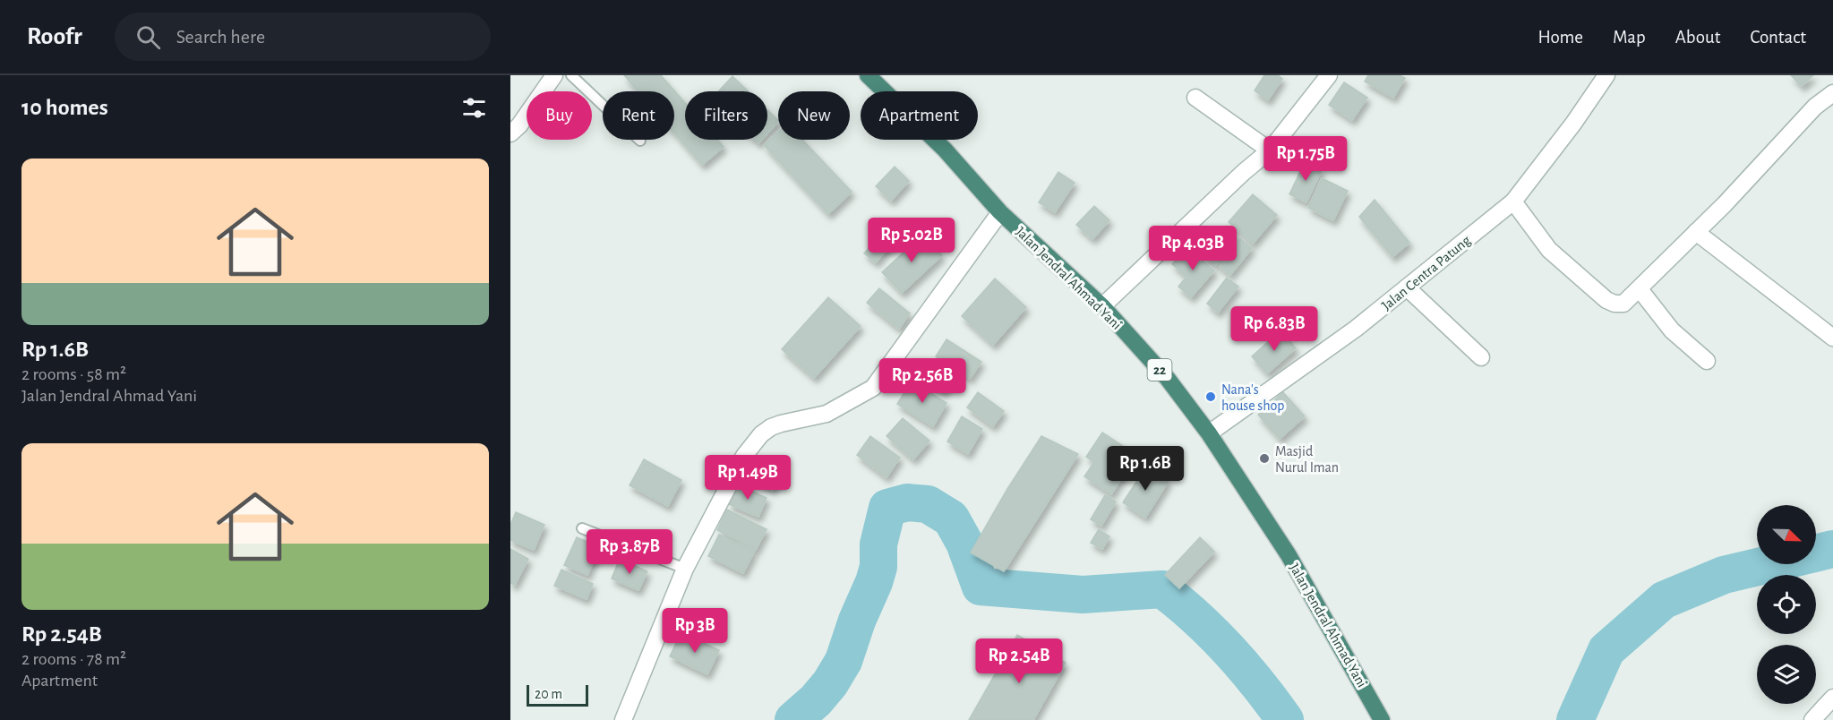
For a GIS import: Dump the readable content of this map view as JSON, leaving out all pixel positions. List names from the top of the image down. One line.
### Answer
{"streets":{"highway":["Jalan Jendral Ahmad Yani","22"],"street":["Jalan Centra Patung"]},"crossings":[["Jalan Centra Patung","Jalan Jendral Ahmad Yani"]],"places":["Nana's house shop","Masjid Nurul Iman"],"scale_bar":"20 m","north":"bottom right","page":{"header":"Roofr","search":"Search here","nav":["Home","Map","About","Contact"],"heading":"10 homes","chip":["Buy","Rent","Filters","New","Apartment"],"price":["Rp 1.75B","Rp 5.02B","Rp 4.03B","Rp 6.83B","Rp 2.56B","Rp 1.6B","Rp 1.49B","Rp 3.87B","Rp 3B","Rp 2.54B"],"list":[{"name":"Rp 1.6B","note":"2 rooms · 58 m² · Jalan Jendral Ahmad Yani"},{"name":"Rp 2.54B","note":"2 rooms · 78 m² · Apartment"}],"scale":"20 m"}}
